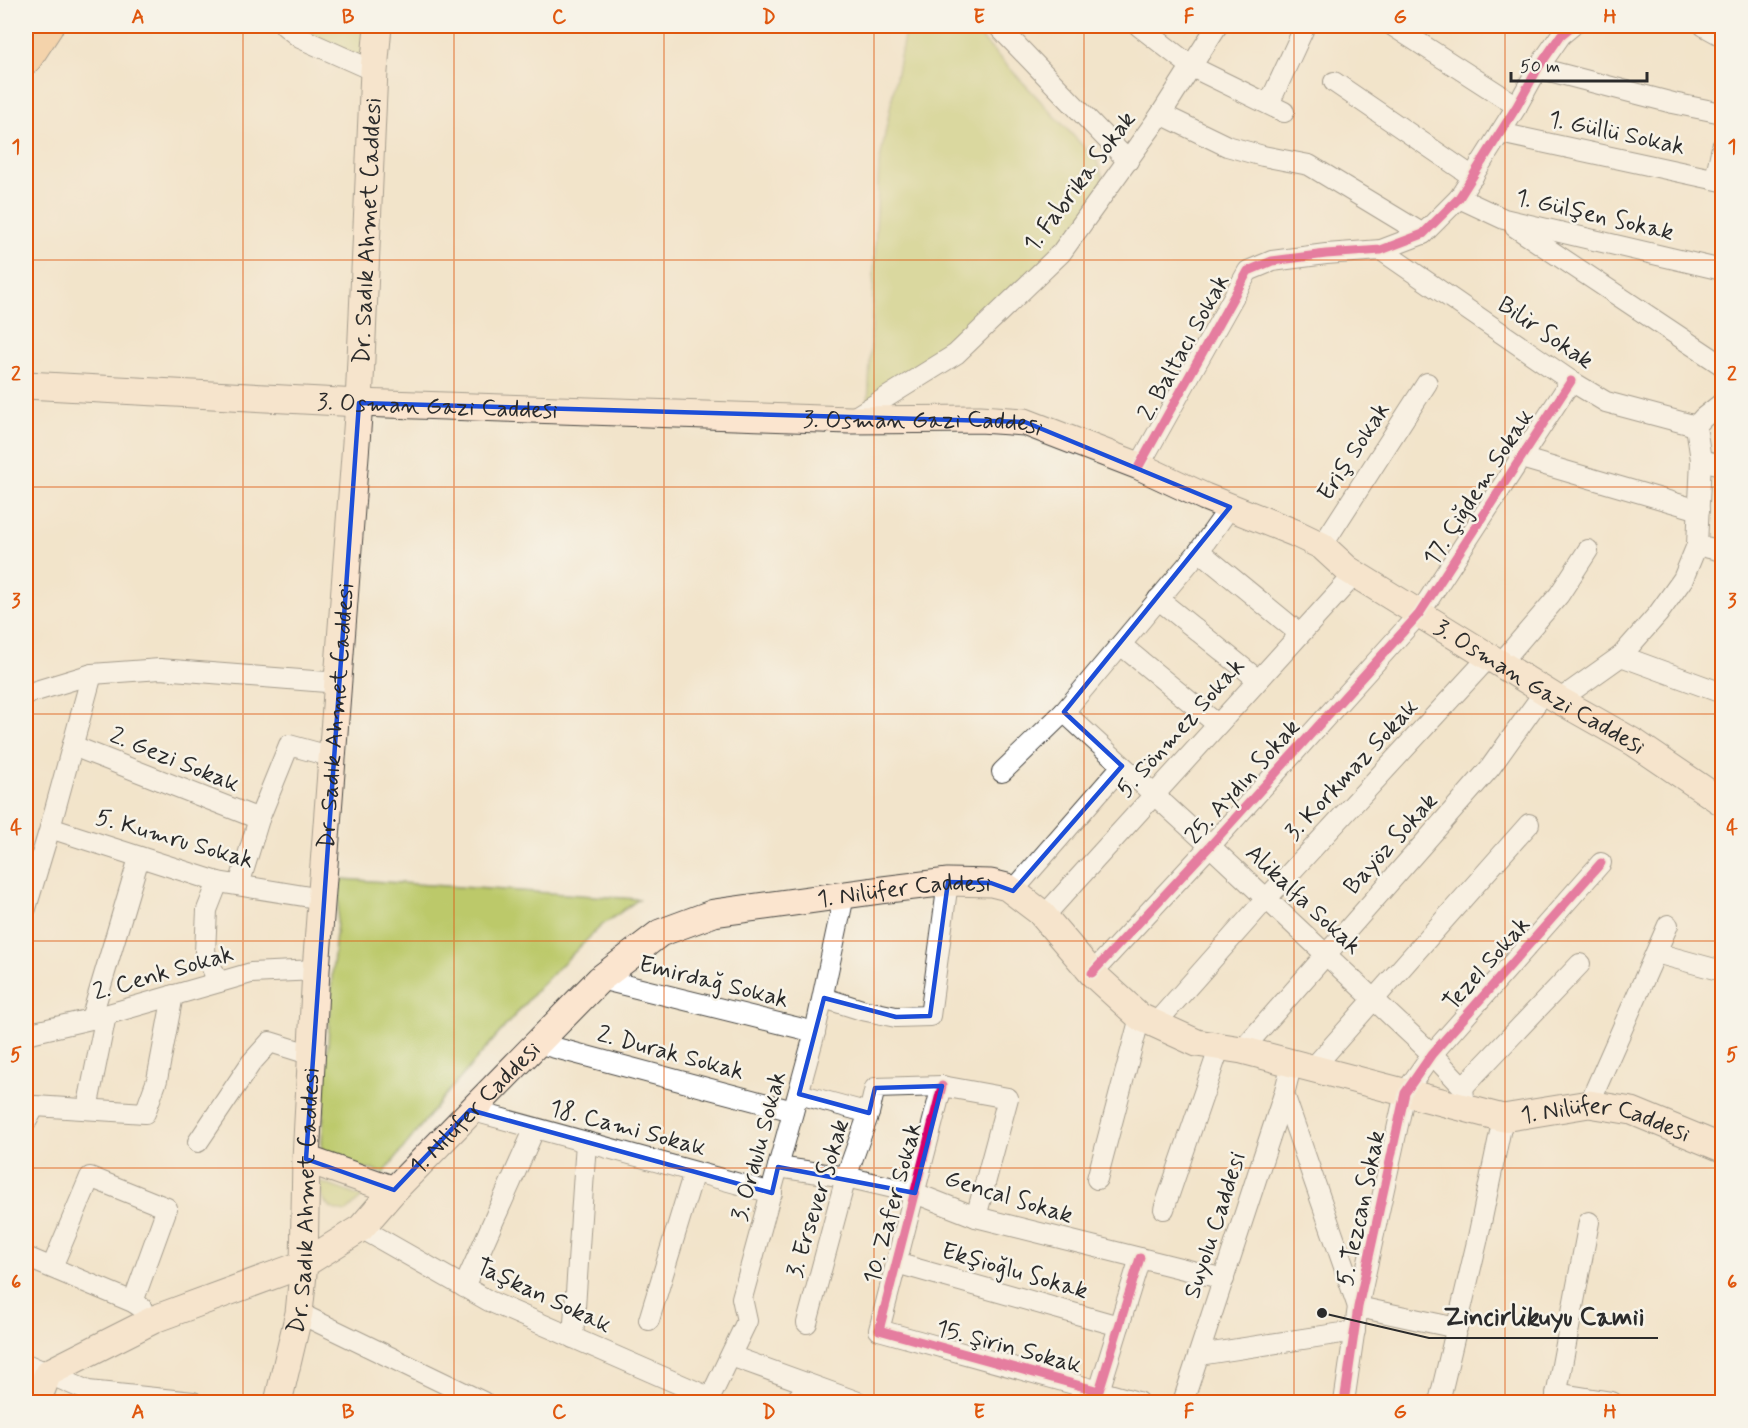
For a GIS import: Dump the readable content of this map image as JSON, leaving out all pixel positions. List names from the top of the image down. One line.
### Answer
{"streets":{"main road":["Dr. Sadık Ahmet Caddesi","3. Osman Gazi Caddesi","1. Nilüfer Caddesi"],"street":["1. Güllü Sokak","1. Fabrika Sokak","1. Gülşen Sokak","Bilir Sokak","2. Baltacı Sokak","Eriş Sokak","17. Çiğdem Sokak","5. Sönmez Sokak","2. Gezi Sokak","3. Korkmaz Sokak","25. Aydın Sokak","5. Kumru Sokak","Bayöz Sokak","Alikalfa Sokak","Tezel Sokak","2. Cenk Sokak","Emirdağ Sokak","2. Durak Sokak","18. Cami Sokak","3. Ordulu Sokak","Gencal Sokak","3. Ersever Sokak","10. Zafer Sokak","5. Tezcan Sokak","Suyolu Caddesi","Ekşioğlu Sokak","Taşkan Sokak","15. Şirin Sokak"]},"crossings":[["1. Fabrika Sokak","3. Osman Gazi Caddesi"],["Dr. Sadık Ahmet Caddesi","3. Osman Gazi Caddesi"],["Dr. Sadık Ahmet Caddesi","5. Kumru Sokak"],["Dr. Sadık Ahmet Caddesi","1. Nilüfer Caddesi"],["Dr. Sadık Ahmet Caddesi","2. Cenk Sokak"],["Bilir Sokak","2. Baltacı Sokak"],["Bilir Sokak","17. Çiğdem Sokak"],["Bilir Sokak","Bayöz Sokak"],["2. Baltacı Sokak","3. Osman Gazi Caddesi"],["3. Osman Gazi Caddesi","Eriş Sokak"],["3. Osman Gazi Caddesi","17. Çiğdem Sokak"],["3. Osman Gazi Caddesi","5. Sönmez Sokak"],["3. Osman Gazi Caddesi","3. Korkmaz Sokak"],["3. Osman Gazi Caddesi","25. Aydın Sokak"],["3. Osman Gazi Caddesi","Bayöz Sokak"],["17. Çiğdem Sokak","25. Aydın Sokak"],["5. Sönmez Sokak","1. Nilüfer Caddesi"],["5. Sönmez Sokak","Alikalfa Sokak"],["3. Korkmaz Sokak","1. Nilüfer Caddesi"],["3. Korkmaz Sokak","Alikalfa Sokak"],["25. Aydın Sokak","1. Nilüfer Caddesi"],["25. Aydın Sokak","Alikalfa Sokak"],["Bayöz Sokak","1. Nilüfer Caddesi"],["Bayöz Sokak","Alikalfa Sokak"],["1. Nilüfer Caddesi","Alikalfa Sokak"],["1. Nilüfer Caddesi","Tezel Sokak"],["1. Nilüfer Caddesi","Emirdağ Sokak"],["1. Nilüfer Caddesi","2. Durak Sokak"],["1. Nilüfer Caddesi","18. Cami Sokak"],["1. Nilüfer Caddesi","3. Ordulu Sokak"],["1. Nilüfer Caddesi","5. Tezcan Sokak"],["1. Nilüfer Caddesi","Suyolu Caddesi"],["1. Nilüfer Caddesi","Taşkan Sokak"],["Alikalfa Sokak","Tezel Sokak"],["Tezel Sokak","5. Tezcan Sokak"],["Emirdağ Sokak","3. Ordulu Sokak"],["2. Durak Sokak","3. Ordulu Sokak"],["2. Durak Sokak","3. Ersever Sokak"],["18. Cami Sokak","3. Ordulu Sokak"],["3. Ordulu Sokak","Gencal Sokak"],["3. Ordulu Sokak","Taşkan Sokak"],["Gencal Sokak","3. Ersever Sokak"],["Gencal Sokak","10. Zafer Sokak"],["Gencal Sokak","Suyolu Caddesi"],["Gencal Sokak","15. Şirin Sokak"],["3. Ersever Sokak","10. Zafer Sokak"],["10. Zafer Sokak","Ekşioğlu Sokak"],["10. Zafer Sokak","15. Şirin Sokak"],["Ekşioğlu Sokak","15. Şirin Sokak"]],"places":["Zincirlikuyu Camii"],"scale_bar":"50 m","grid":{"columns":["A","B","C","D","E","F","G","H"],"rows":["1","2","3","4","5","6"]}}
